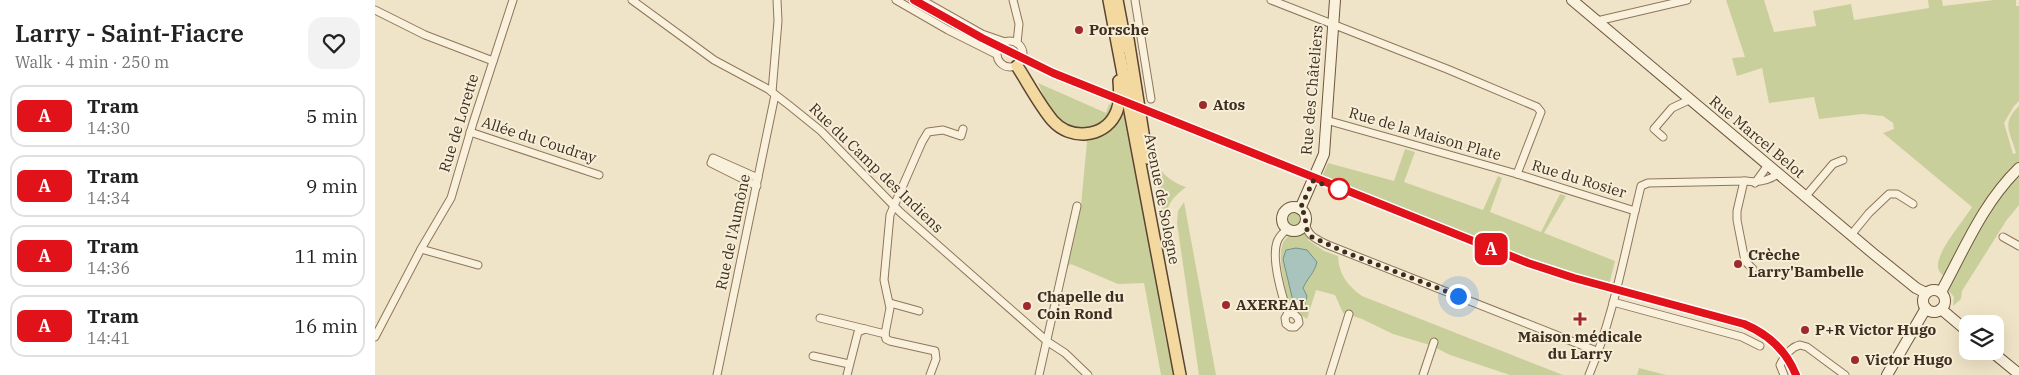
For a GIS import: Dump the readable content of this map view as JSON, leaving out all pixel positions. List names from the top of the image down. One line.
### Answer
{"streets":{"main road":["Rue des Châteliers","Rue Marcel Belot","Avenue de Sologne"],"street":["Rue de Lorette","Rue de la Maison Plate","Allée du Coudray","Rue du Camp des Indiens","Rue du Rosier","Rue de l'Aumône"]},"crossings":[["Rue des Châteliers","Rue de la Maison Plate"],["Rue des Châteliers","Rue du Rosier"],["Rue de Lorette","Allée du Coudray"],["Rue de la Maison Plate","Rue du Rosier"],["Rue Marcel Belot","Rue du Rosier"],["Rue du Camp des Indiens","Rue de l'Aumône"]],"places":{"other":["Porsche","Atos","Crèche Larry'Bambelle","AXEREAL","Chapelle du Coin Rond","P+R Victor Hugo","Victor Hugo"],"health":["Maison médicale du Larry"]},"lines":["tram line A"],"page":{"heading":["Larry - Saint-Fiacre","Walk · 4 min · 250 m"],"on_map":"A","list":[{"mark":"A","name":"Tram","note":"14:30","value":"5 min"},{"mark":"A","name":"Tram","note":"14:34","value":"9 min"},{"mark":"A","name":"Tram","note":"14:36","value":"11 min"},{"mark":"A","name":"Tram","note":"14:41","value":"16 min"}]}}
